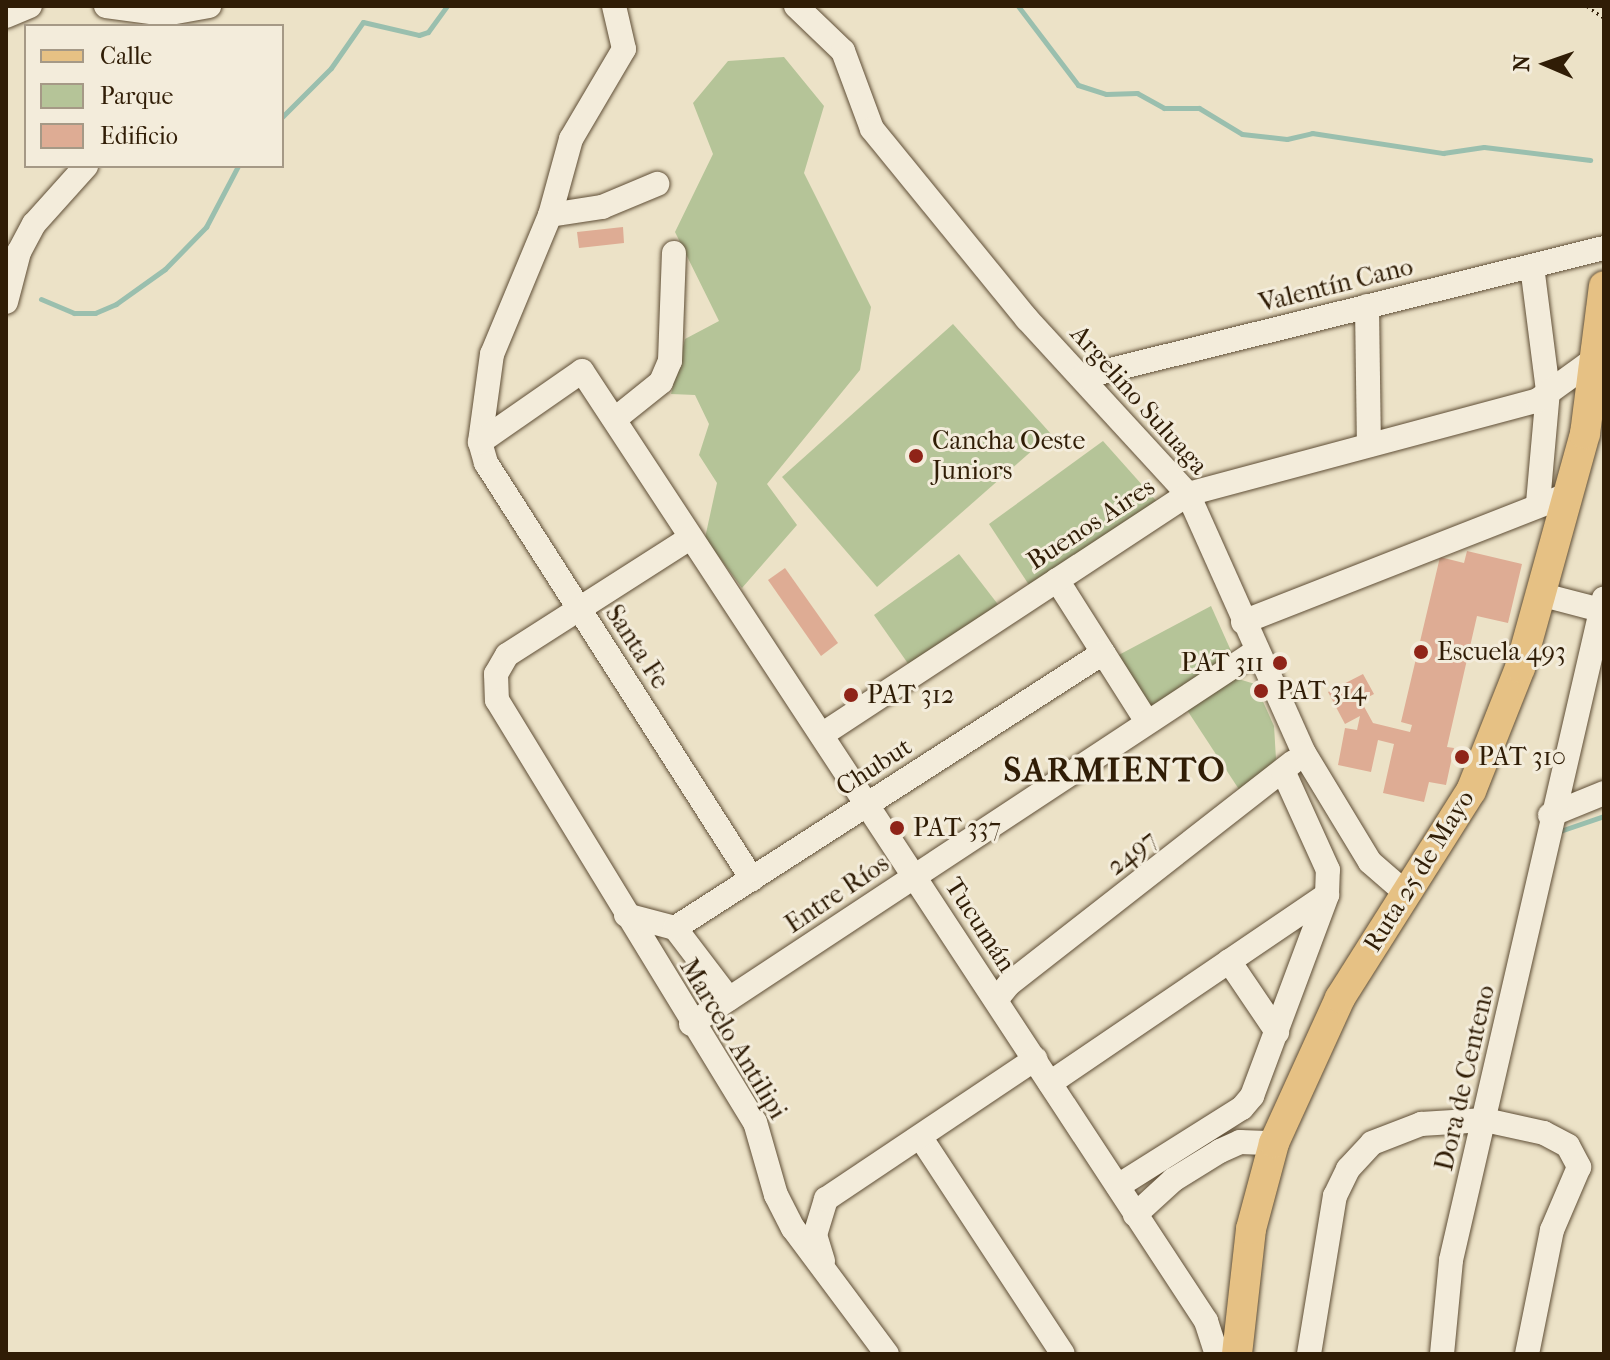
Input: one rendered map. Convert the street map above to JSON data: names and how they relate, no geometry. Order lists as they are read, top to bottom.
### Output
{
  "streets": {
    "main road": ["Ruta 25 de Mayo"],
    "street": [
      "Valentín Cano",
      "Argelino Suluaga",
      "Buenos Aires",
      "Santa Fe",
      "Chubut",
      "2497",
      "Entre Ríos",
      "Tucumán",
      "Marcelo Antilipi",
      "Dora de Centeno"
    ]
  },
  "crossings": [
    ["Valentín Cano", "Argelino Suluaga"],
    ["Argelino Suluaga", "Buenos Aires"],
    ["Argelino Suluaga", "2497"],
    ["Argelino Suluaga", "Ruta 25 de Mayo"],
    ["Argelino Suluaga", "Entre Ríos"],
    ["Buenos Aires", "Ruta 25 de Mayo"],
    ["Buenos Aires", "Tucumán"],
    ["Santa Fe", "Chubut"],
    ["Santa Fe", "Tucumán"],
    ["Santa Fe", "Marcelo Antilipi"],
    ["Chubut", "Tucumán"],
    ["Chubut", "Marcelo Antilipi"],
    ["2497", "Tucumán"],
    ["Entre Ríos", "Tucumán"],
    ["Entre Ríos", "Marcelo Antilipi"]
  ],
  "districts": ["SARMIENTO"],
  "places": [
    "Cancha Oeste Juniors",
    "Escuela 493",
    "PAT 311",
    "PAT 314",
    "PAT 312",
    "PAT 310",
    "PAT 337"
  ],
  "legend": ["Calle", "Parque", "Edificio"],
  "north": "left"
}
